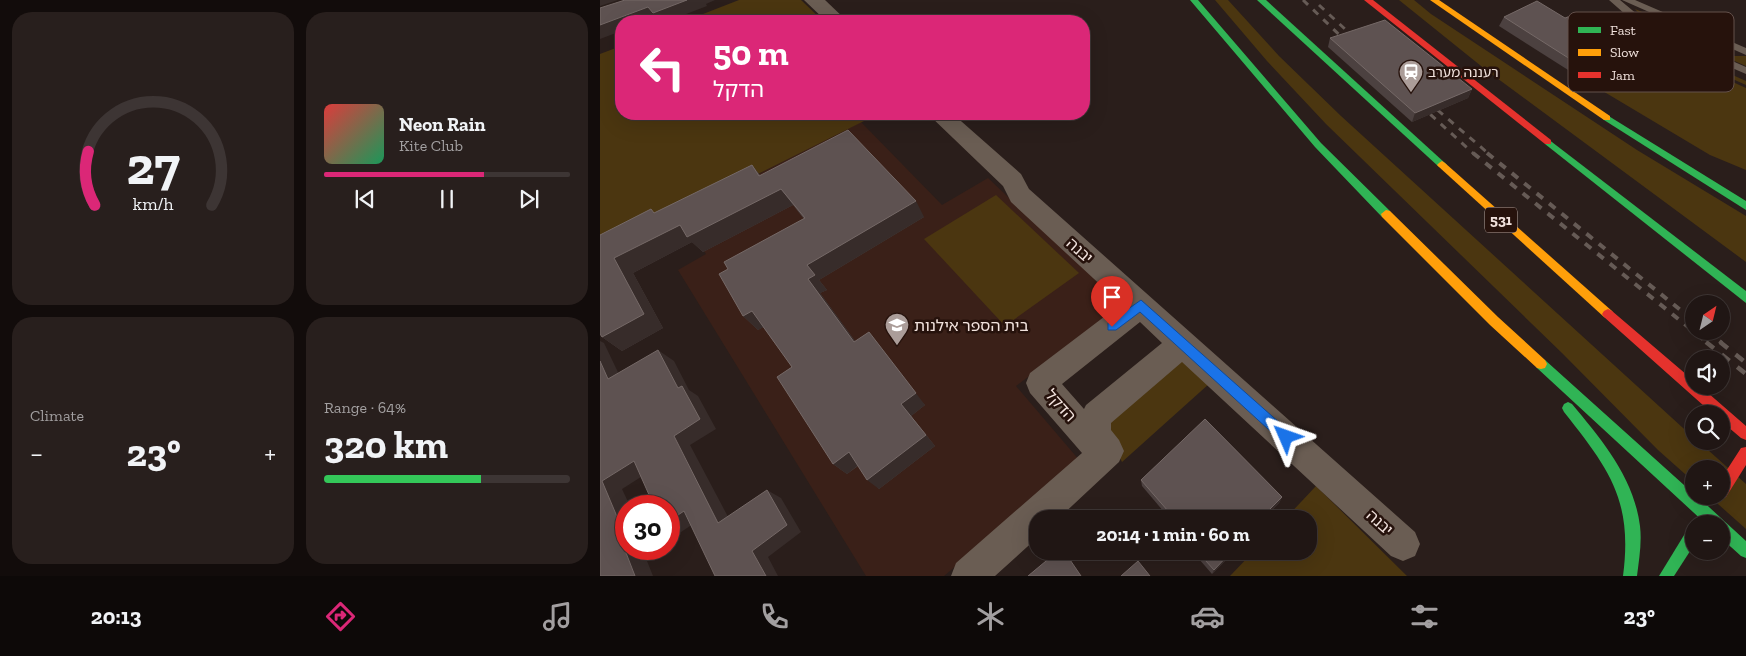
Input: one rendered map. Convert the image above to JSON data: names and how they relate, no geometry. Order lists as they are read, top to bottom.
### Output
{
  "streets": {
    "main road": ["531"],
    "street": ["יבנה", "הדקל"]
  },
  "crossings": [
    ["יבנה", "הדקל"]
  ],
  "places": {
    "station": ["רעננה מערב"],
    "school or university": ["בית הספר אילנות"]
  },
  "legend": ["Fast", "Slow", "Jam"],
  "north": "top right",
  "page": {
    "turn": ["50 m", "הדקל"],
    "song": ["Neon Rain", "Kite Club"],
    "map_buttons": ["+", "−"],
    "tile": [
      "Climate",
      ["Range · 64%", "320 km"]
    ],
    "heat": ["−", "23°", "+"],
    "limit": "30",
    "trip": "20:14 · 1 min · 60 m",
    "tabs": ["20:13", "23°"],
    "gauge": ["27", "km/h"]
  }
}
